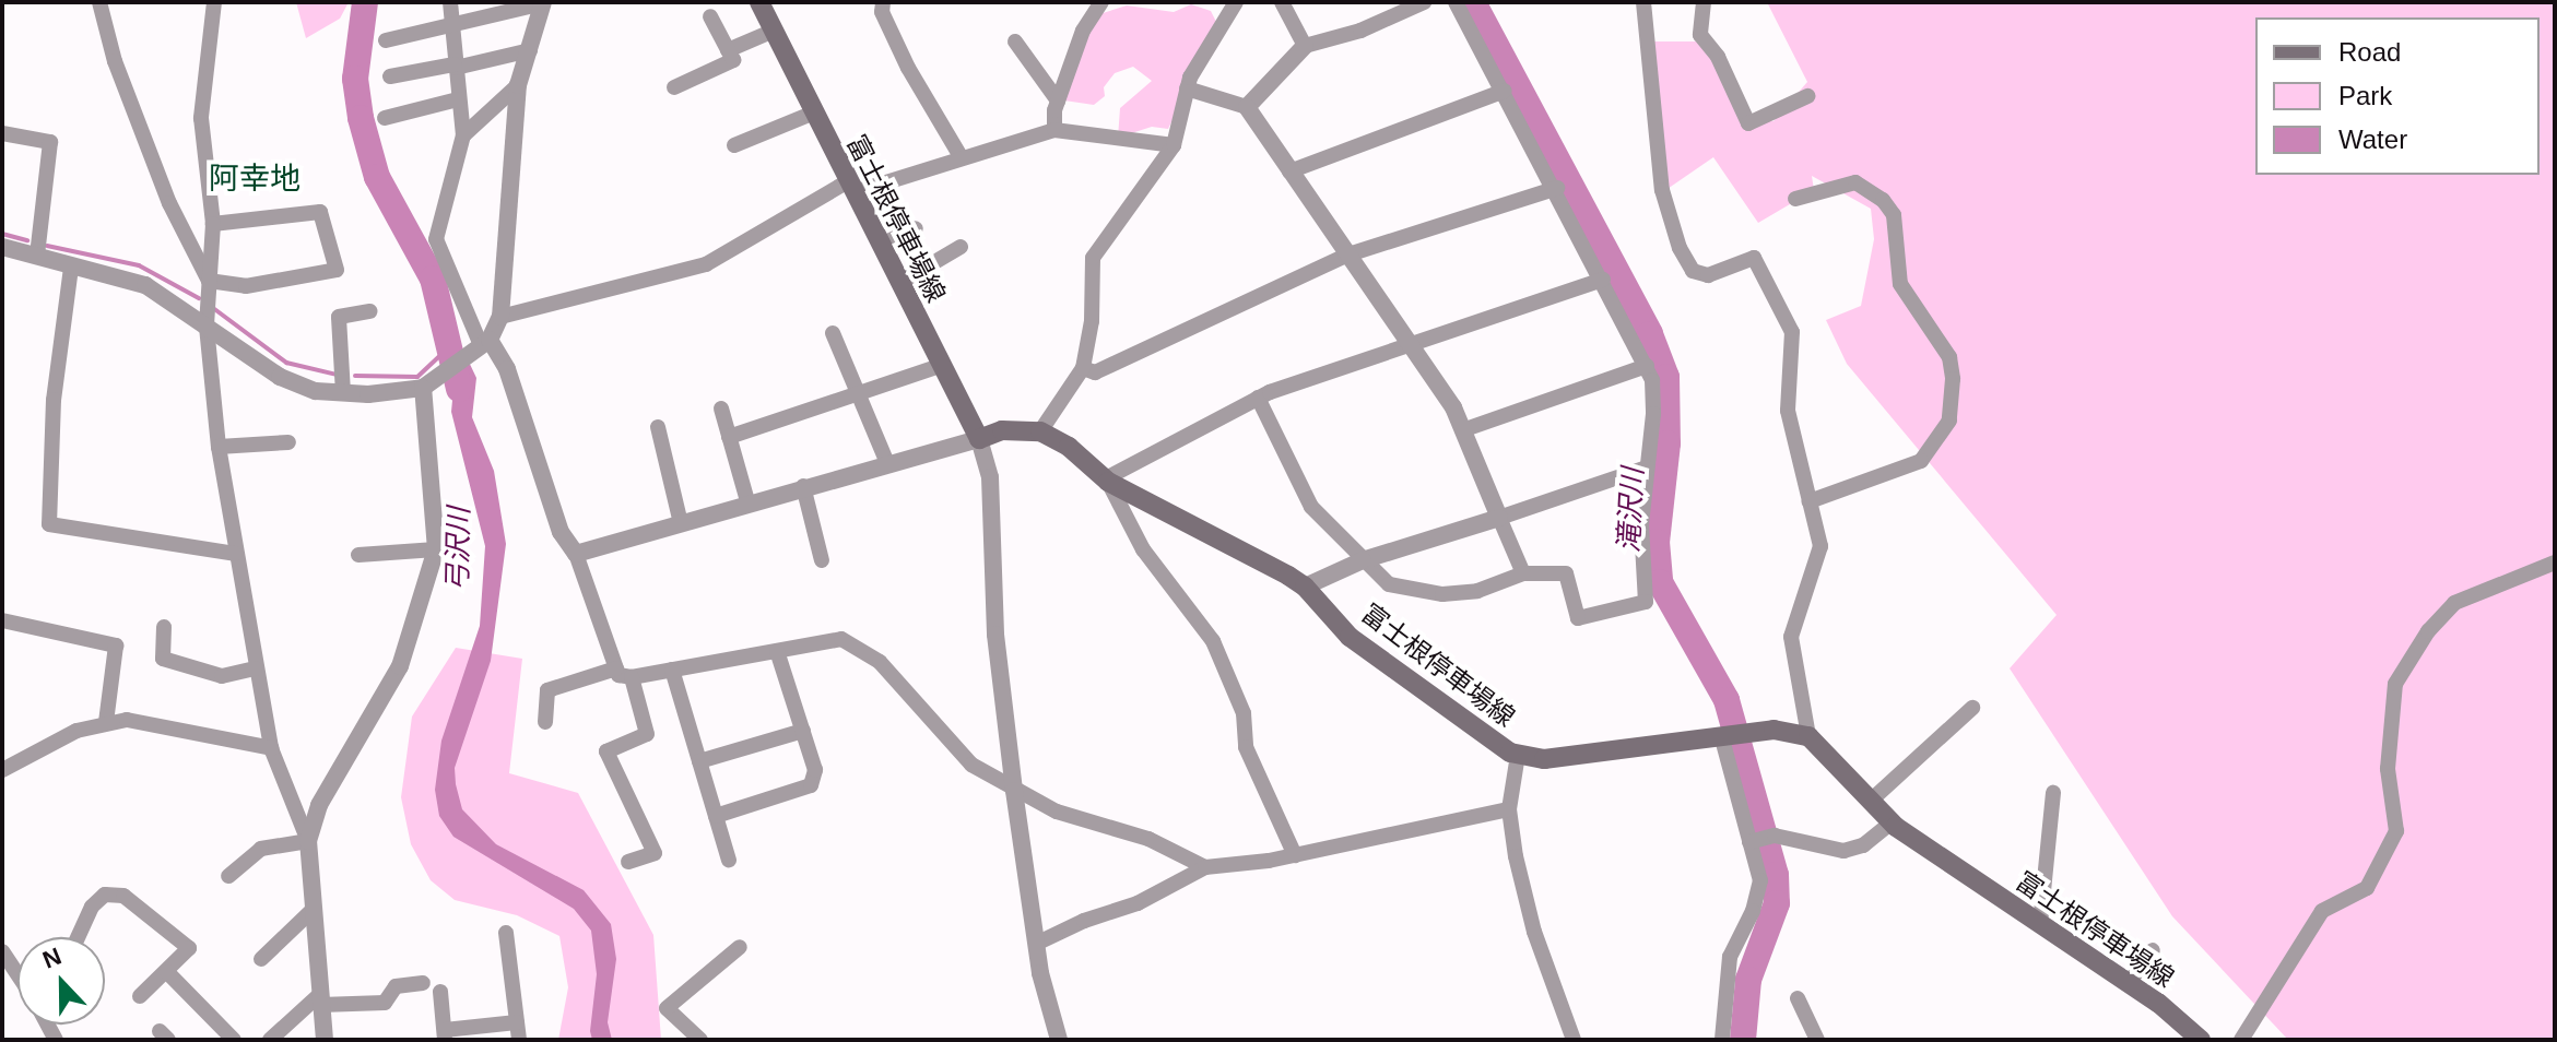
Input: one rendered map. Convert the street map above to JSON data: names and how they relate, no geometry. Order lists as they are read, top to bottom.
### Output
{
  "streets": {
    "main road": ["富士根停車場線"]
  },
  "districts": ["阿幸地"],
  "water": ["滝沢川", "弓沢川"],
  "legend": ["Road", "Park", "Water"],
  "north": "top"
}
